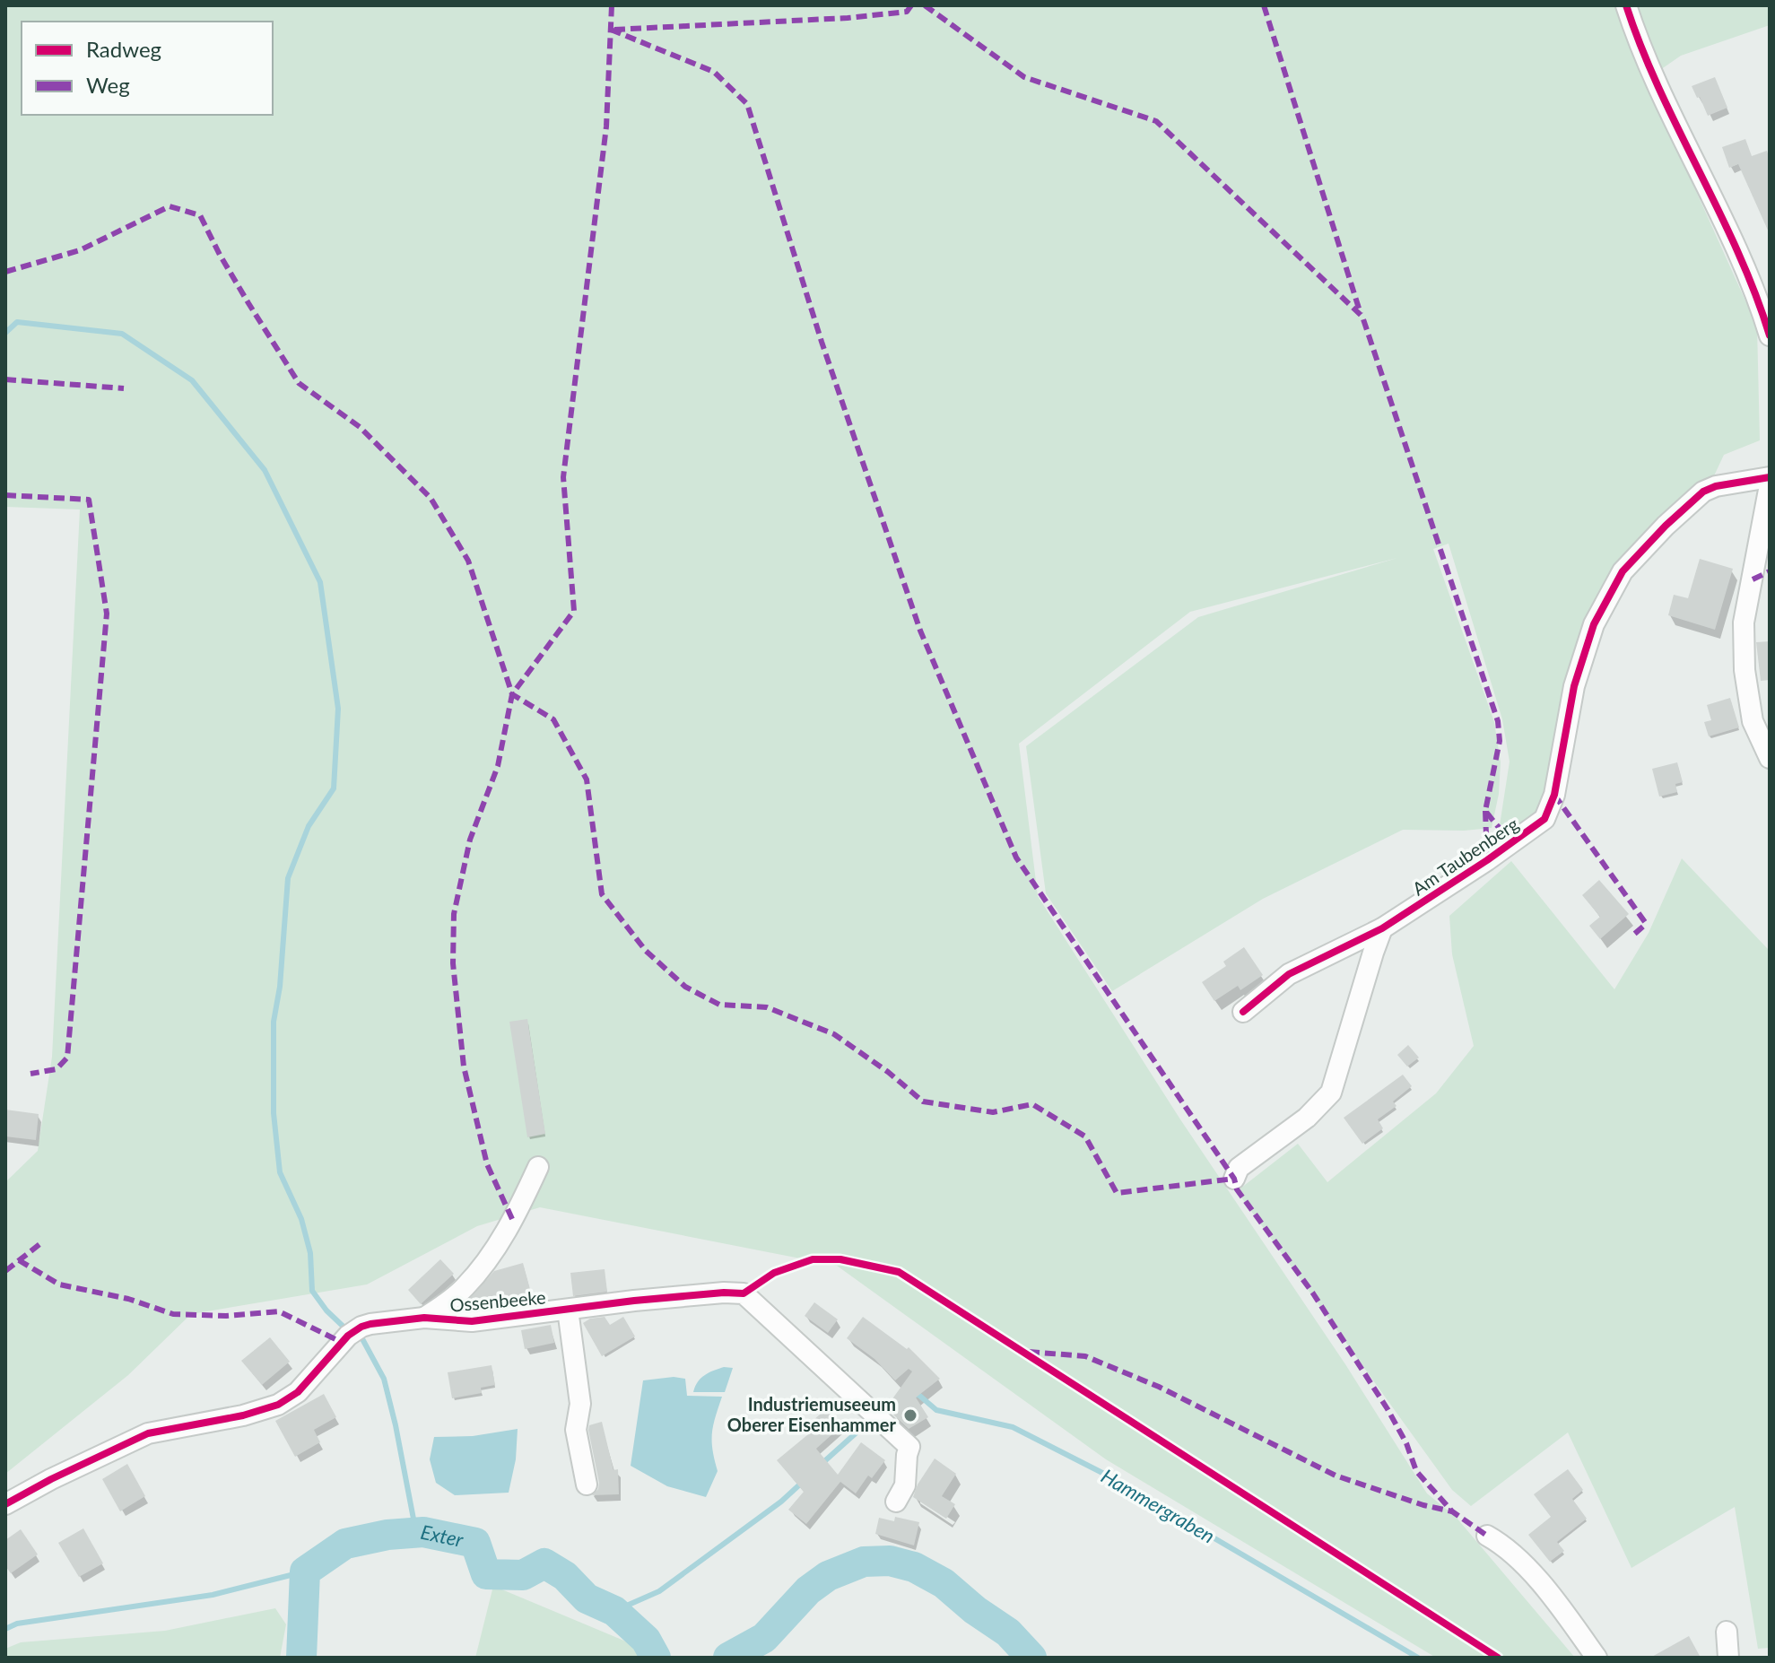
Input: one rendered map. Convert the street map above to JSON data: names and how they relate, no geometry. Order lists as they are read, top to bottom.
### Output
{
  "streets": {
    "street": ["Am Taubenberg", "Ossenbeeke"]
  },
  "water": ["Hammergraben", "Exter"],
  "places": ["Industriemuseeum Oberer Eisenhammer"],
  "legend": ["Radweg", "Weg"]
}
